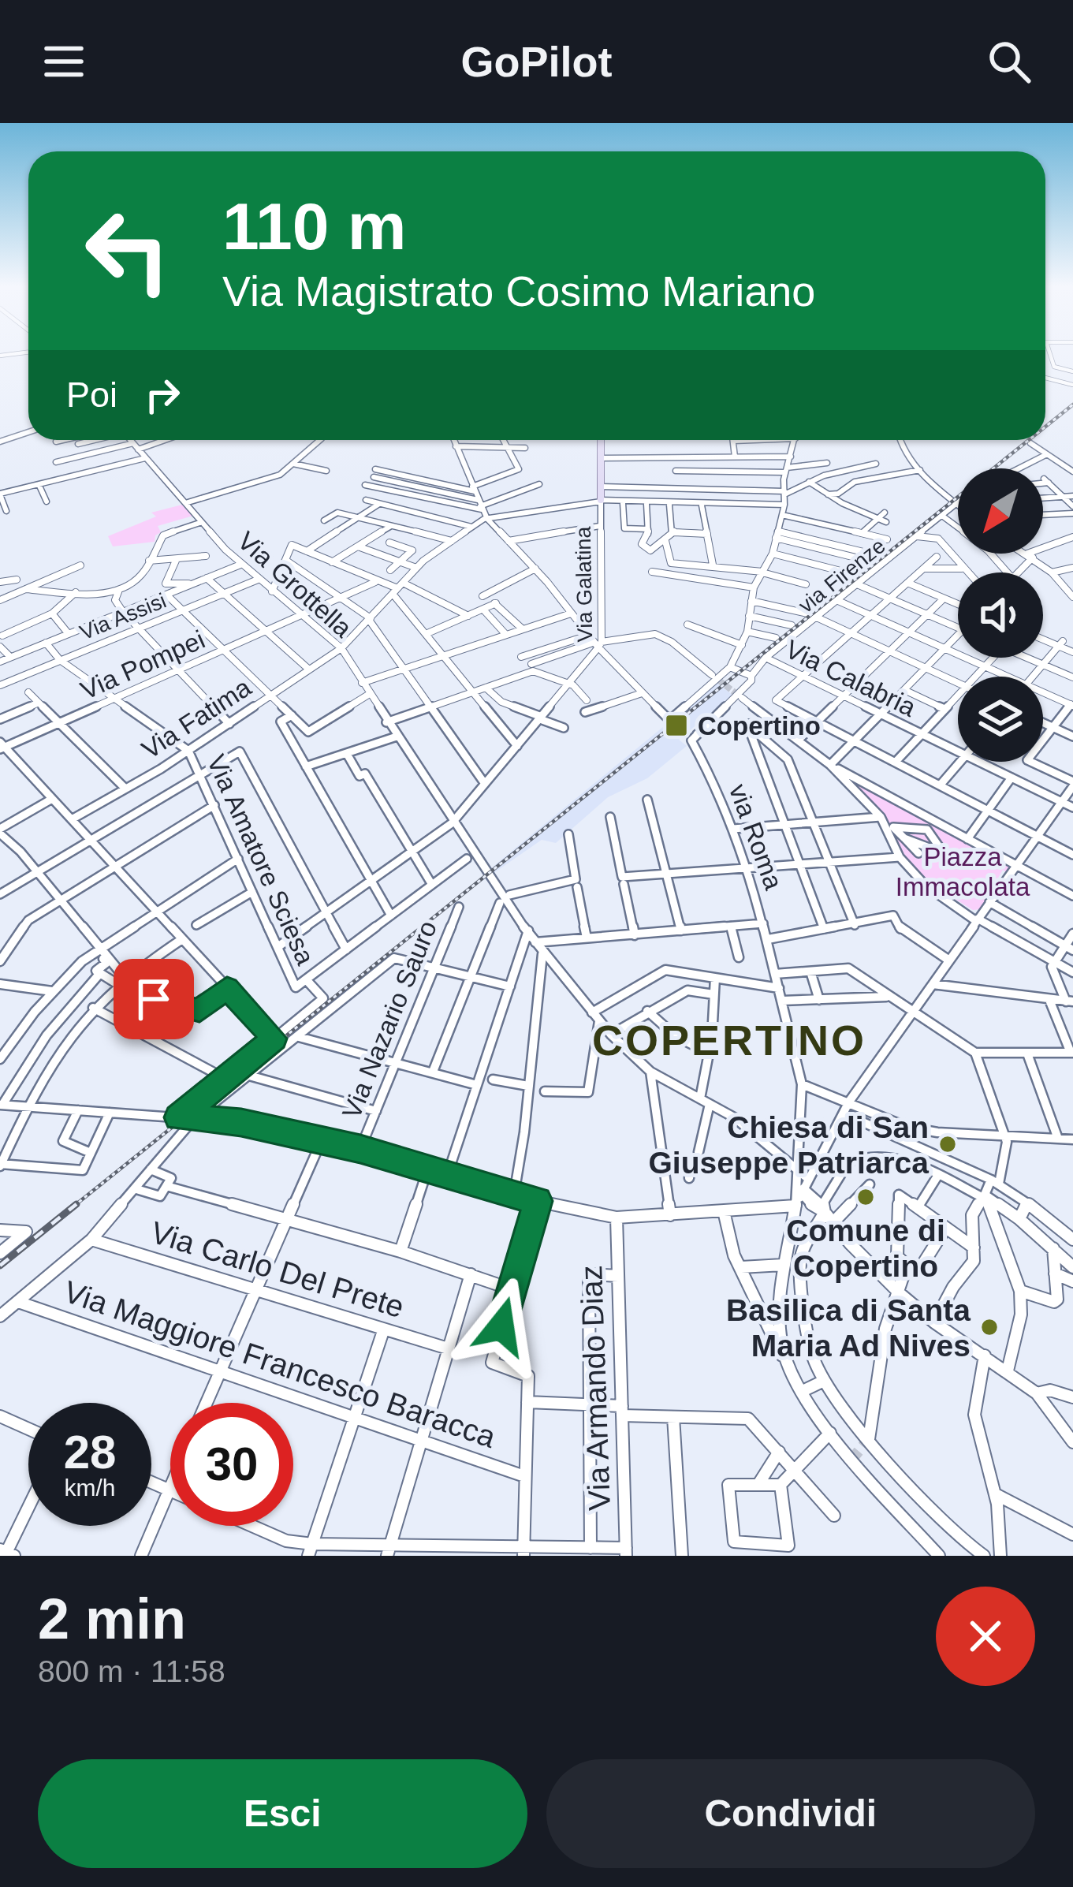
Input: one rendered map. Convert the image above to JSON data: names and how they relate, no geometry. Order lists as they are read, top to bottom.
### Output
{
  "streets": {
    "street": [
      "via Firenze",
      "Via Grottella",
      "Via Galatina",
      "Via Assisi",
      "Via Pompei",
      "Via Calabria",
      "Via Fatima",
      "via Roma",
      "Via Amatore Sciesa",
      "Via Nazario Sauro",
      "Via Carlo Del Prete",
      "Via Maggiore Francesco Baracca",
      "Via Armando Diaz"
    ]
  },
  "crossings": [
    ["via Firenze", "Via Calabria"],
    ["via Firenze", "via Roma"],
    ["Via Grottella", "Via Assisi"],
    ["Via Grottella", "Via Pompei"],
    ["Via Grottella", "Via Fatima"],
    ["Via Grottella", "via Roma"],
    ["Via Galatina", "Via Fatima"],
    ["Via Fatima", "Via Amatore Sciesa"]
  ],
  "districts": ["COPERTINO"],
  "parks": ["Piazza Immacolata"],
  "places": {
    "transit": ["Copertino"],
    "other": ["Chiesa di San Giuseppe Patriarca", "Comune di Copertino", "Basilica di Santa Maria Ad Nives"]
  },
  "north": "bottom left",
  "page": {
    "header": "GoPilot",
    "turn": ["110 m", "Via Magistrato Cosimo Mariano"],
    "then": "Poi",
    "speed": "28 km/h",
    "limit": "30",
    "heading": ["2 min", "800 m · 11:58"],
    "buttons": ["Esci", "Condividi"]
  }
}
